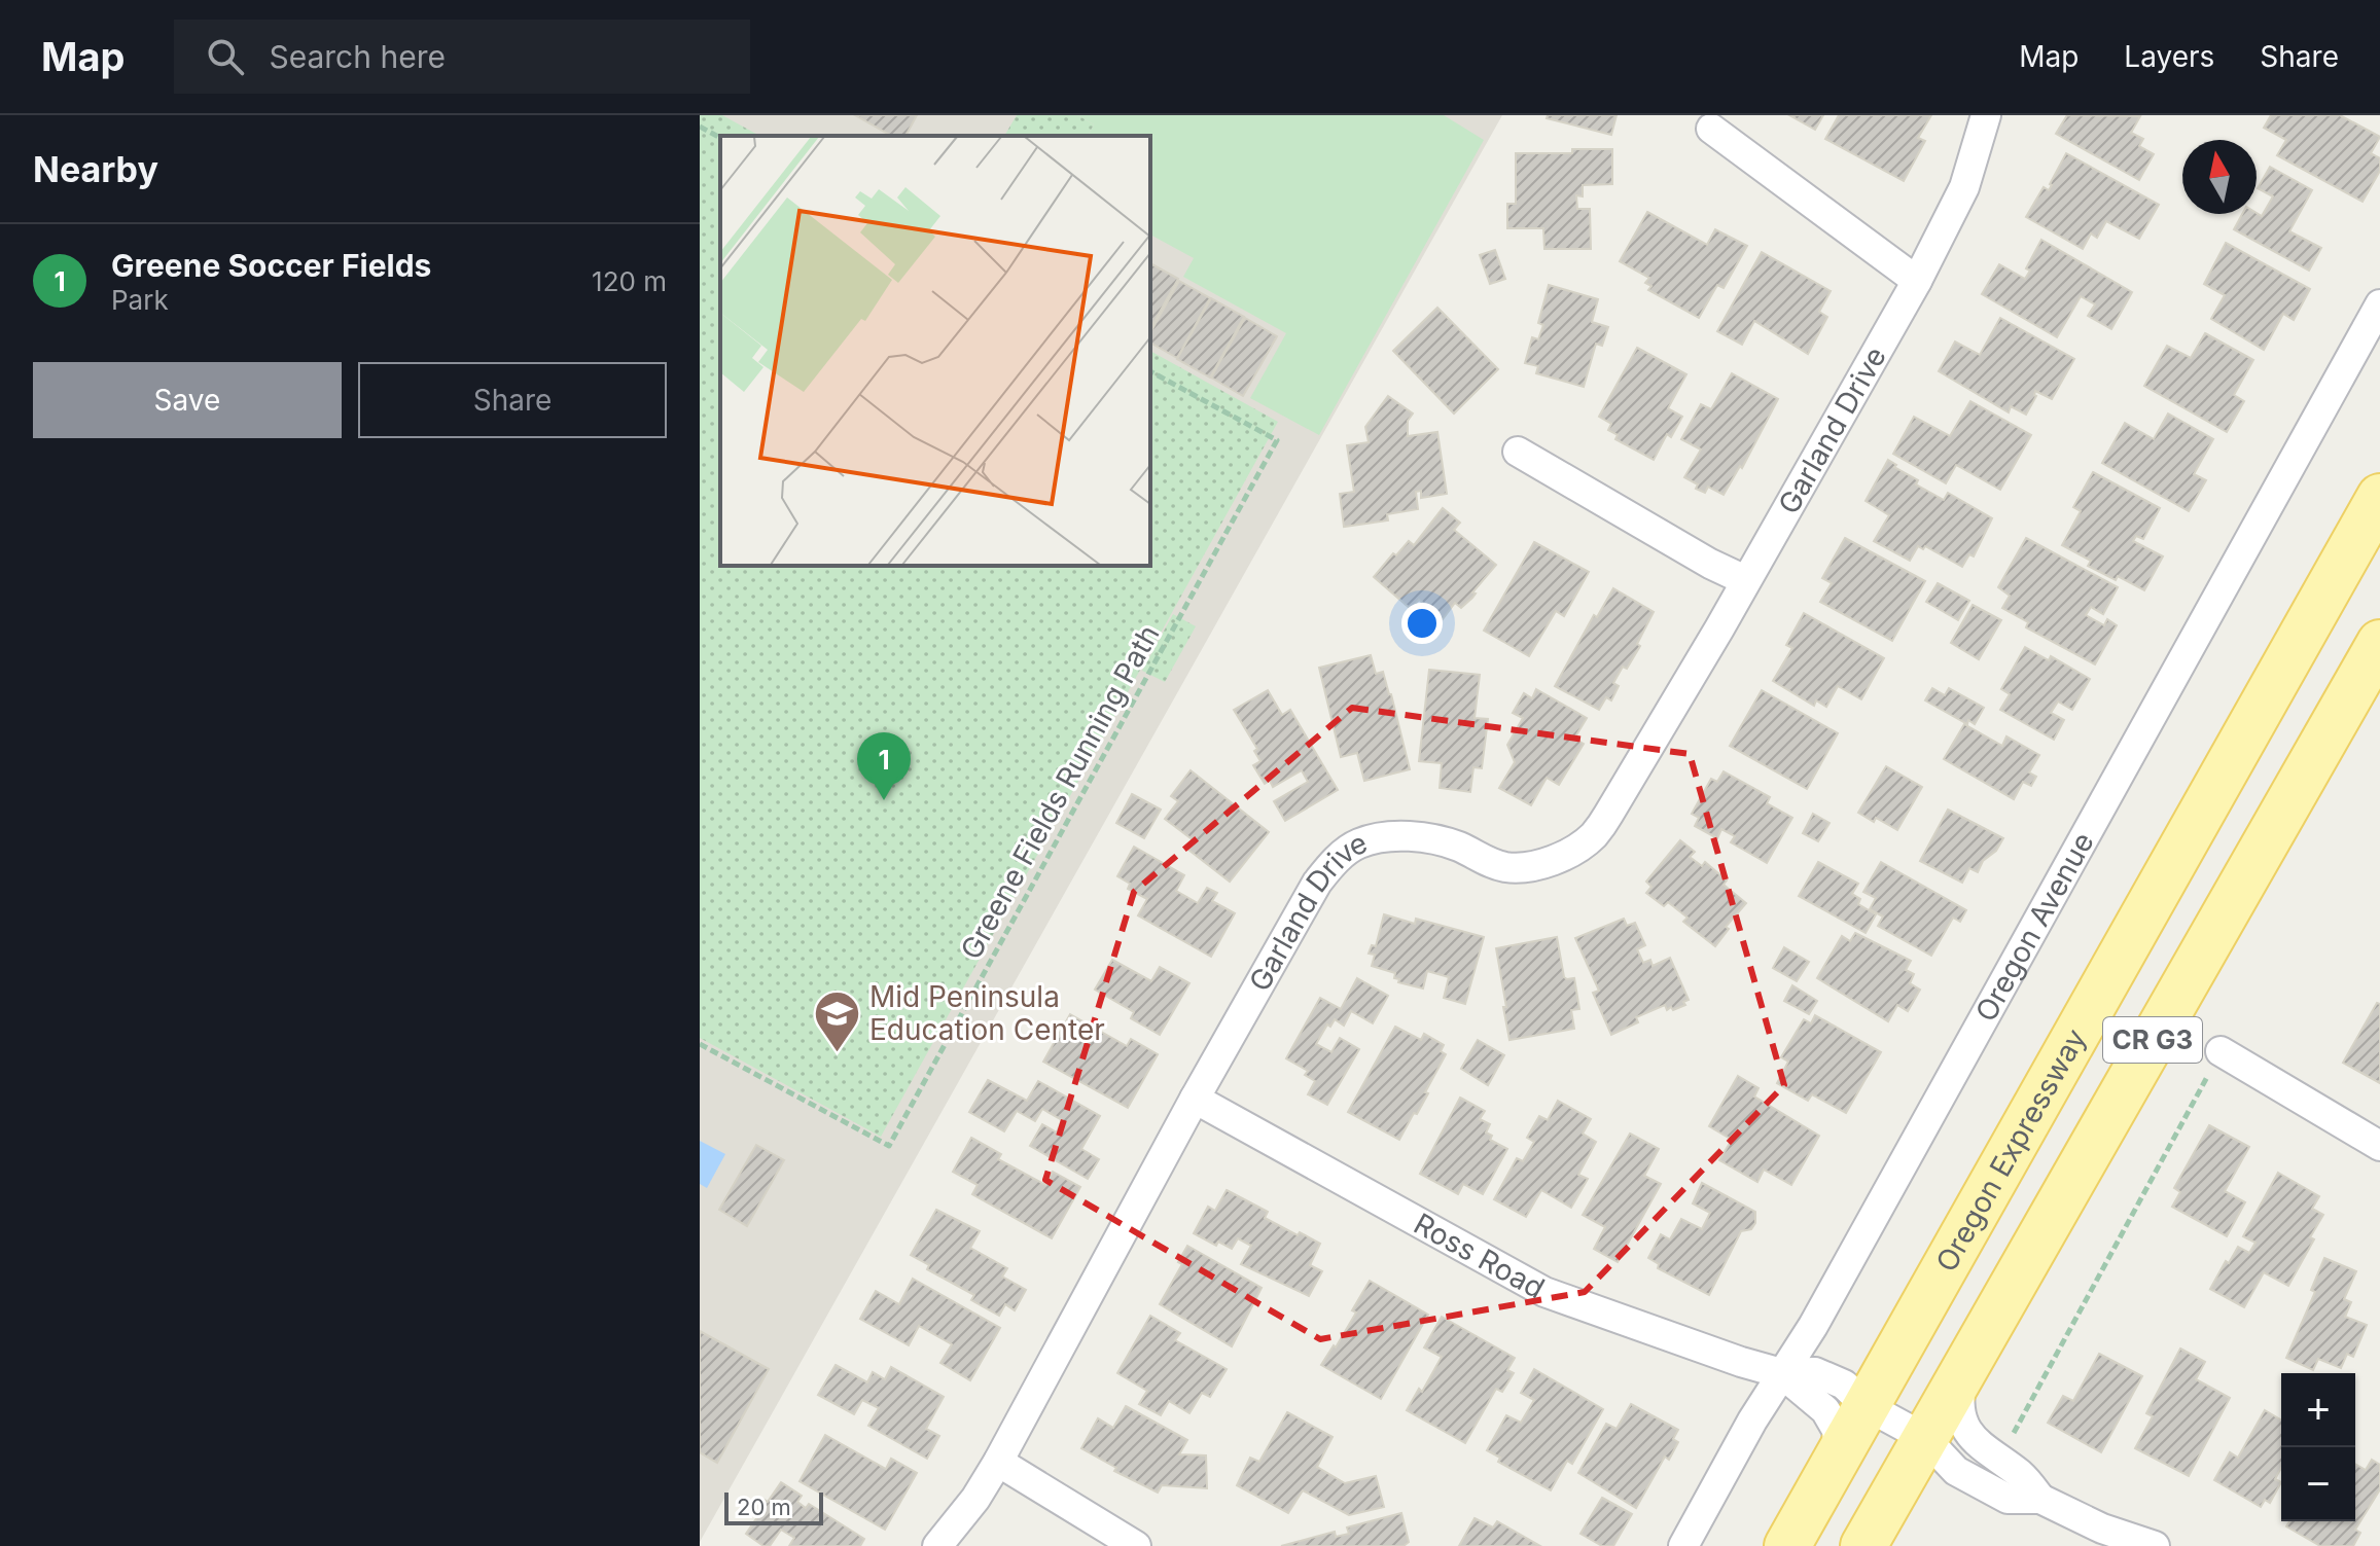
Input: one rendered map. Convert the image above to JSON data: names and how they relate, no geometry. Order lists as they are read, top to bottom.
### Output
{
  "streets": {
    "main road": ["CR G3", "Oregon Expressway"],
    "street": ["Garland Drive", "Oregon Avenue", "Ross Road"],
    "path": ["Greene Fields Running Path"]
  },
  "crossings": [
    ["Garland Drive", "Ross Road"],
    ["Oregon Avenue", "Ross Road"],
    ["CR G3", "Ross Road"],
    ["Oregon Expressway", "Ross Road"]
  ],
  "places": {
    "school or university": ["Mid Peninsula Education Center"]
  },
  "scale_bar": "20 m",
  "north": "top",
  "page": {
    "header": "Map",
    "search": "Search here",
    "nav": ["Map", "Layers", "Share"],
    "heading": "Nearby",
    "list": [
      {
        "mark": "1",
        "name": "Greene Soccer Fields",
        "note": "Park",
        "value": "120 m"
      }
    ],
    "buttons": ["Save", "Share"],
    "pins": "1",
    "map_buttons": ["+", "−"],
    "scale": "20 m"
  }
}
